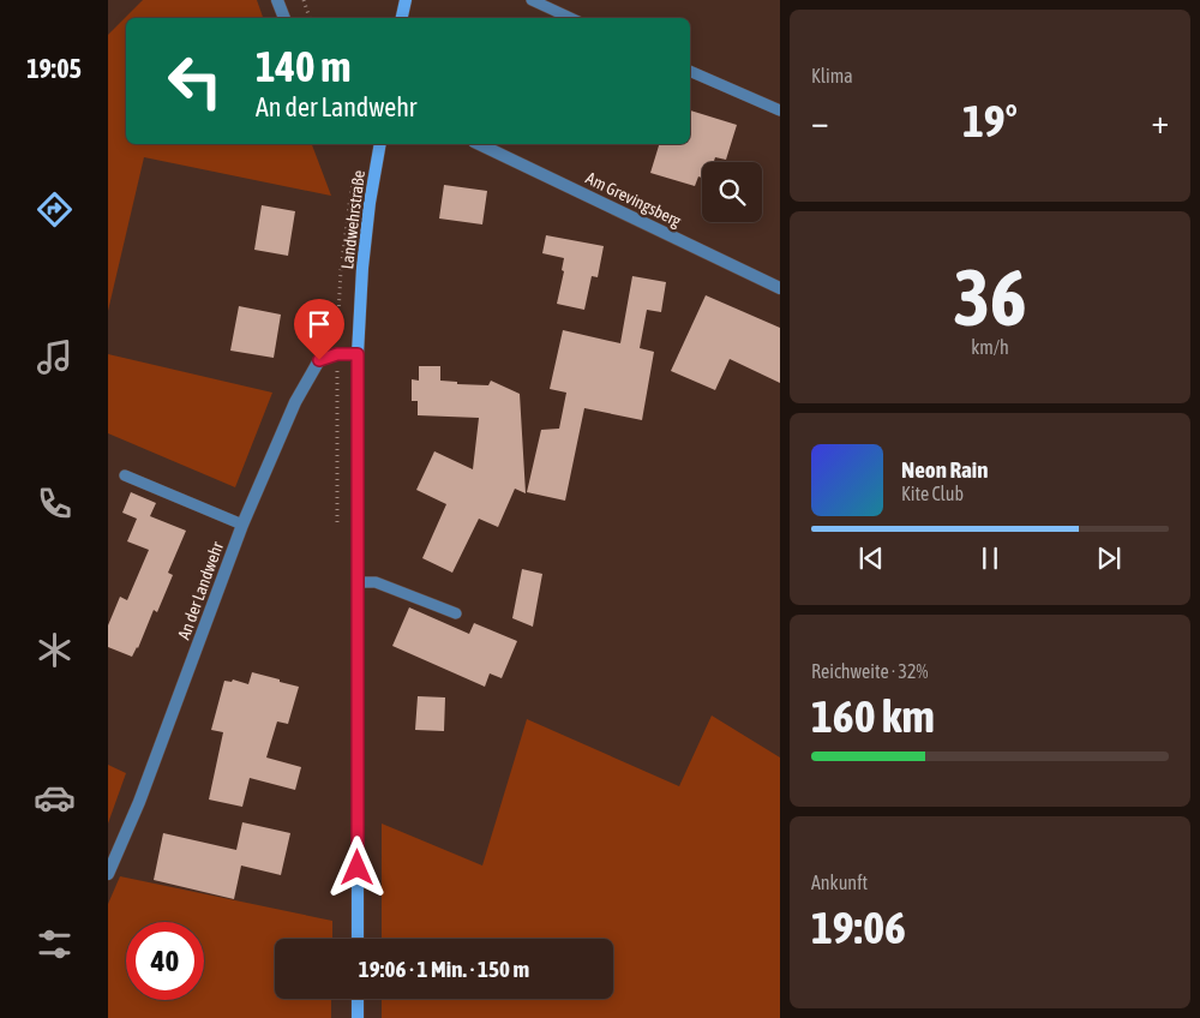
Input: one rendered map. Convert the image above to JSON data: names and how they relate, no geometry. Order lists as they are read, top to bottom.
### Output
{
  "streets": {
    "street": ["Am Grevingsberg", "Landwehrstraße", "An der Landwehr"]
  },
  "crossings": [
    ["Landwehrstraße", "An der Landwehr"]
  ],
  "page": {
    "tabs": "19:05",
    "tile": [
      "Klima",
      ["36", "km/h"],
      ["Reichweite · 32%", "160 km"],
      ["Ankunft", "19:06"]
    ],
    "turn": ["140 m", "An der Landwehr"],
    "heat": ["−", "19°", "+"],
    "song": ["Neon Rain", "Kite Club"],
    "limit": "40",
    "trip": "19:06 · 1 Min. · 150 m"
  }
}
